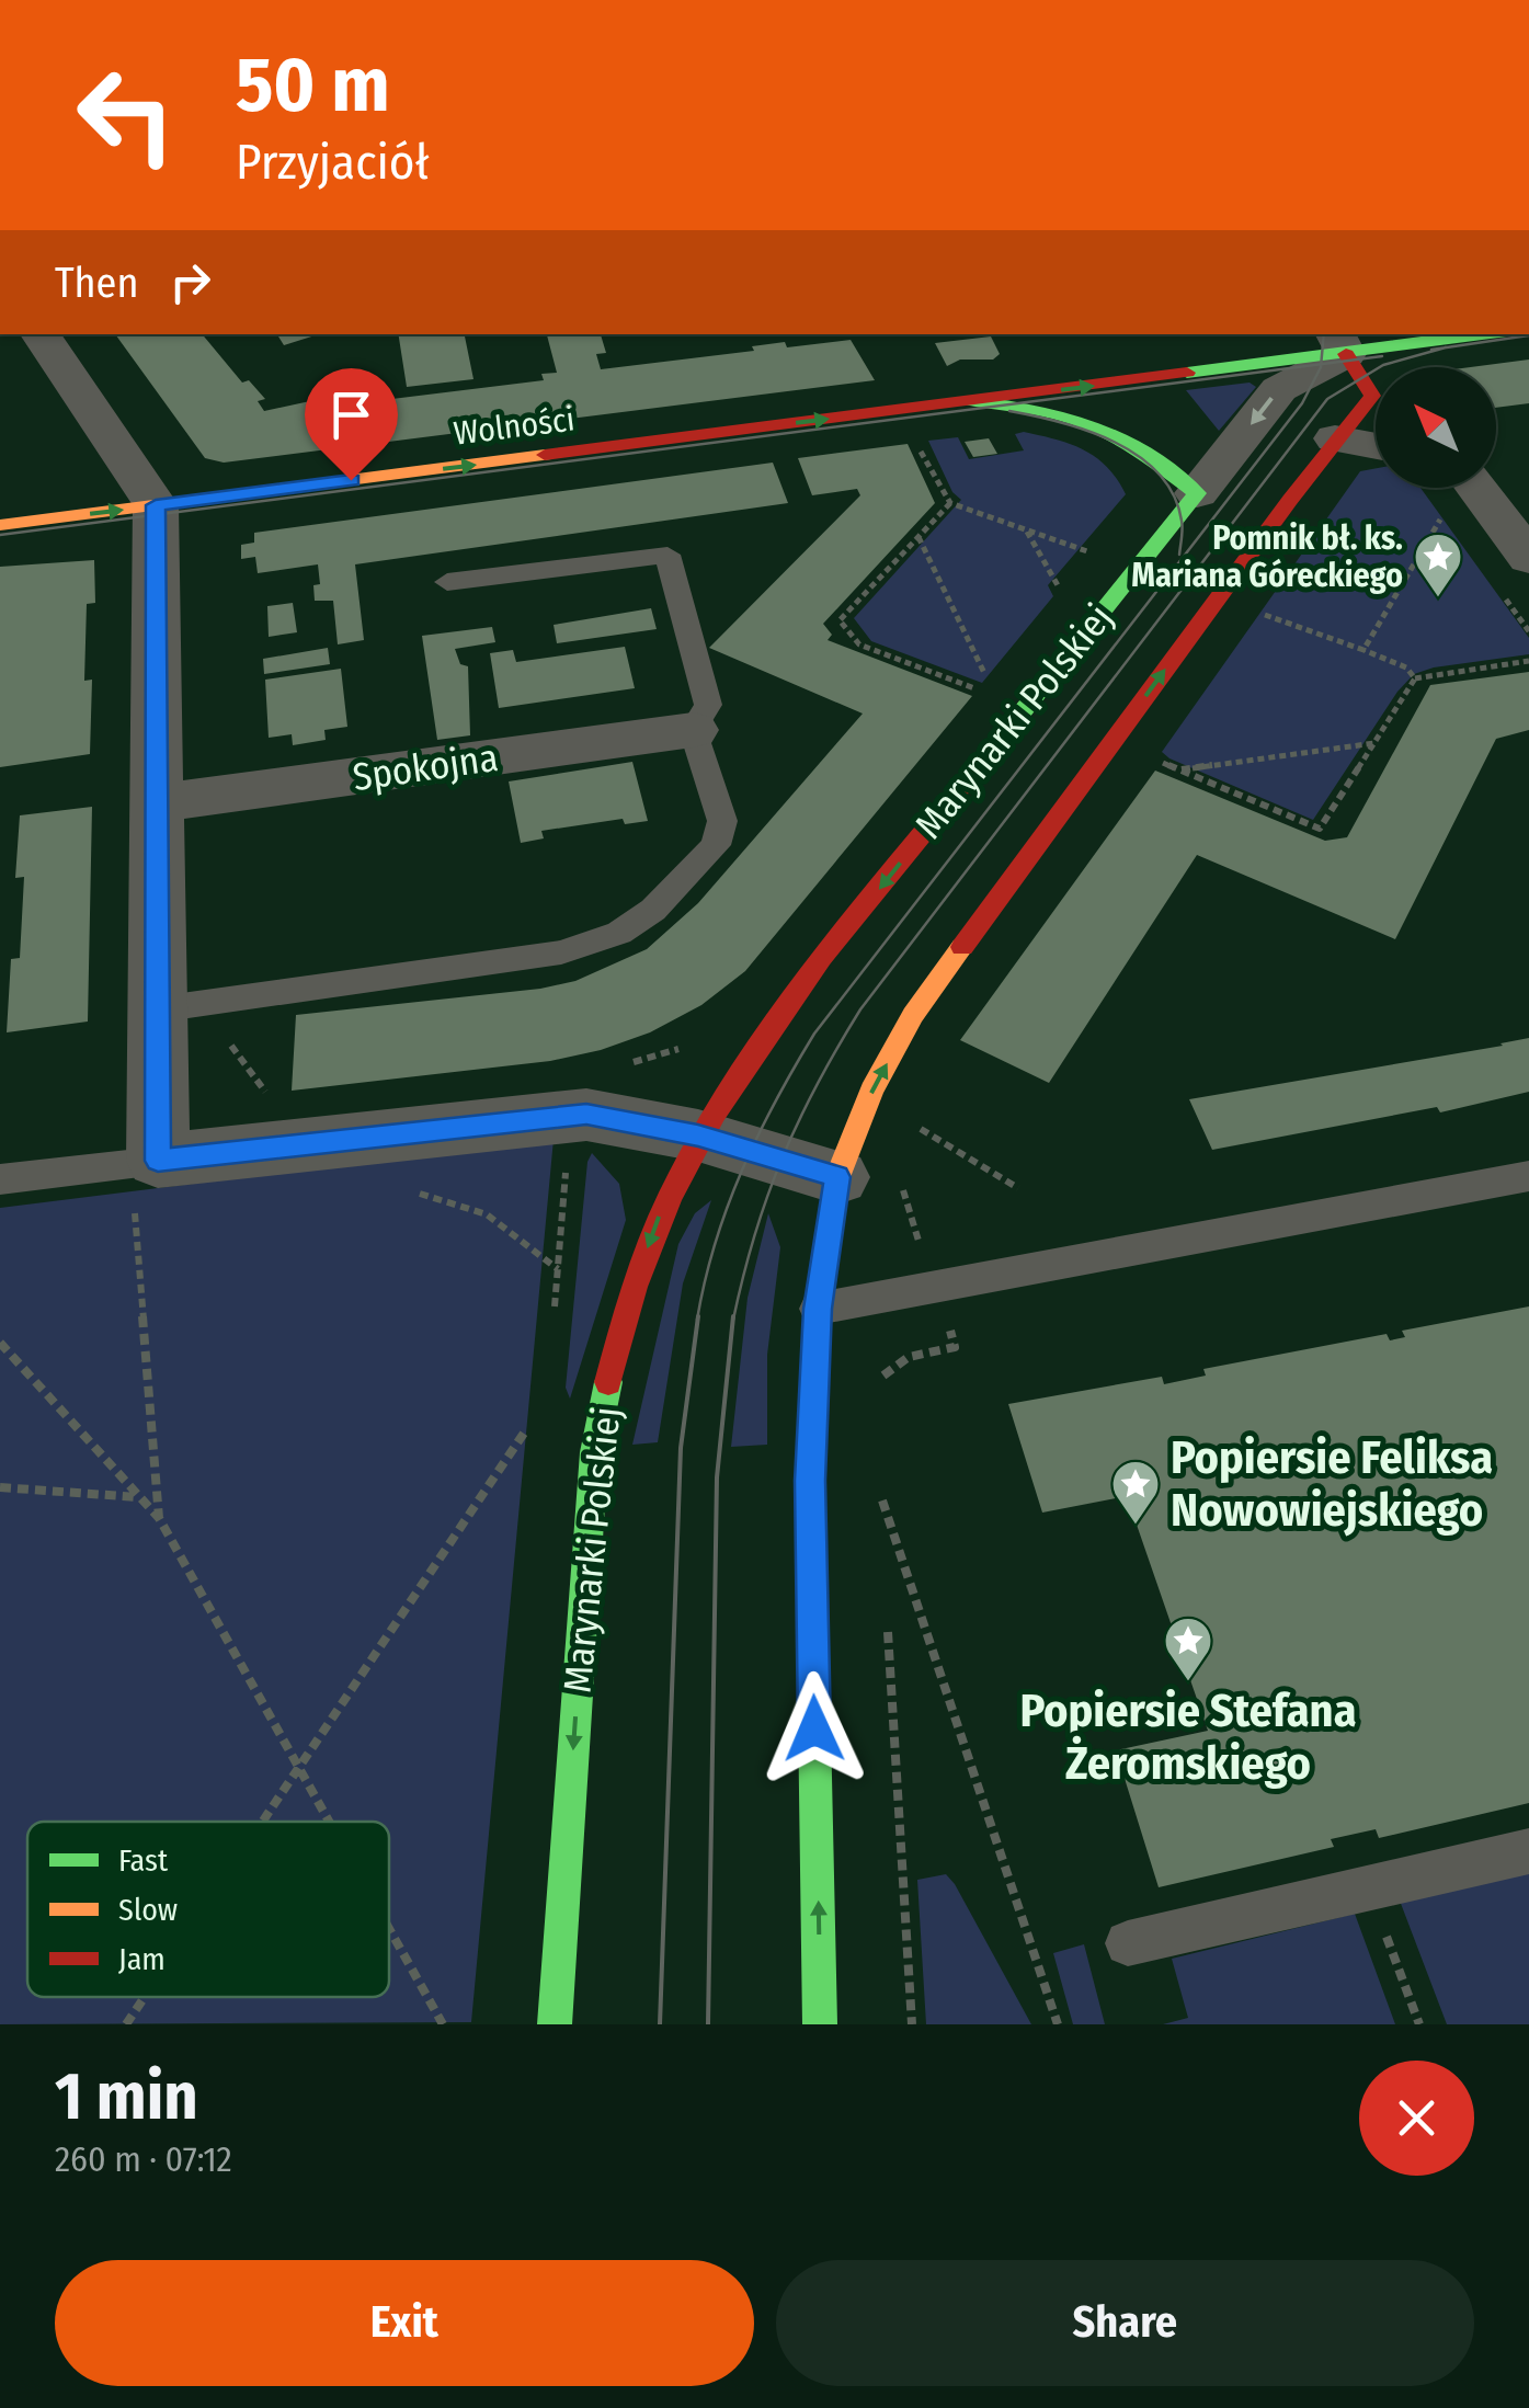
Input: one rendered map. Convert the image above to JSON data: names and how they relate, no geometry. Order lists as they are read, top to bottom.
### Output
{
  "streets": {
    "street": ["Wolności", "Marynarki Polskiej", "Spokojna"]
  },
  "crossings": [
    ["Wolności", "Marynarki Polskiej"]
  ],
  "one_way": ["Wolności"],
  "places": {
    "place": ["Pomnik bł. ks. Mariana Góreckiego", "Popiersie Feliksa Nowowiejskiego", "Popiersie Stefana Żeromskiego"]
  },
  "legend": ["Fast", "Slow", "Jam"],
  "north": "top left",
  "page": {
    "turn": ["50 m", "Przyjaciół"],
    "then": "Then",
    "heading": ["1 min", "260 m · 07:12"],
    "buttons": ["Exit", "Share"]
  }
}
